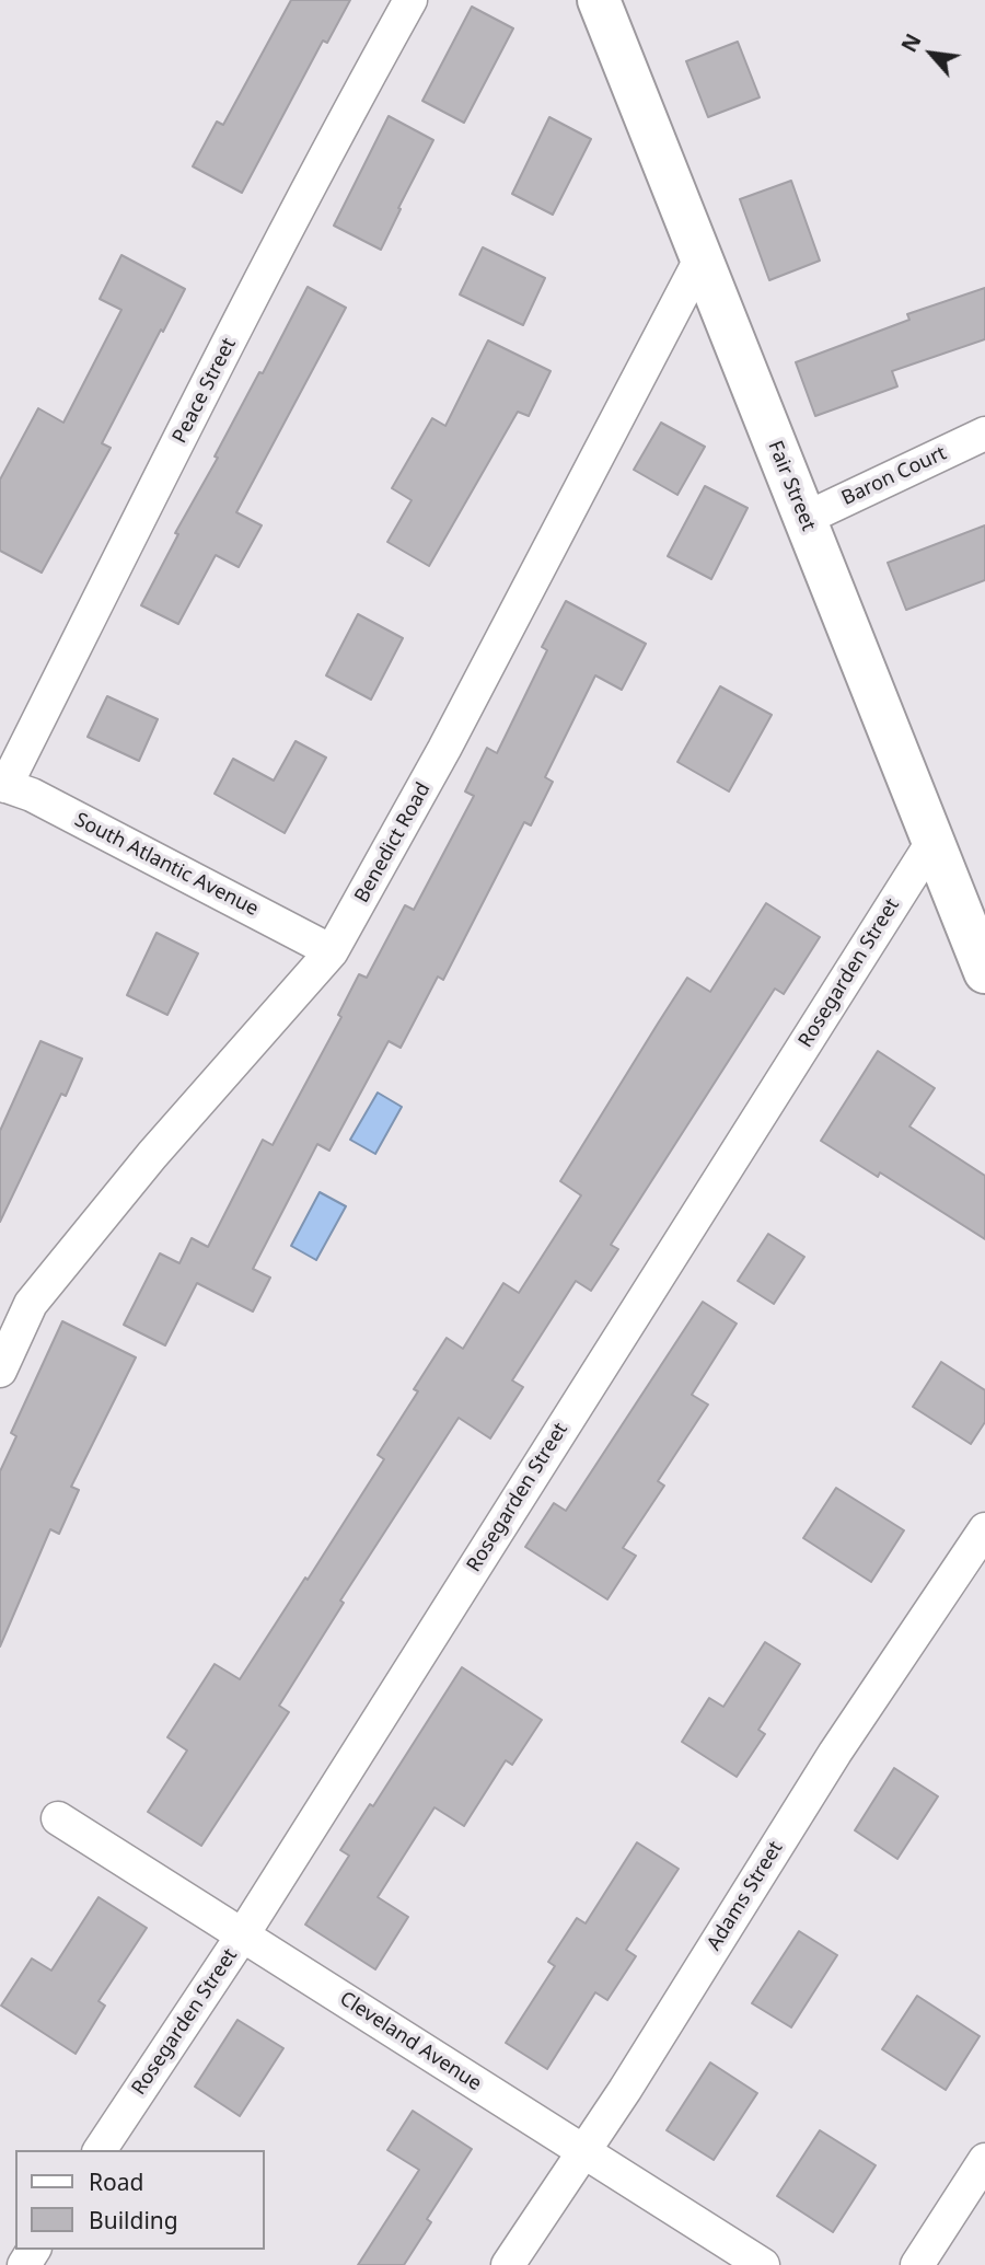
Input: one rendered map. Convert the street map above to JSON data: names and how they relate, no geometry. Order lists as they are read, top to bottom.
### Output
{
  "streets": {
    "street": [
      "Peace Street",
      "Baron Court",
      "Fair Street",
      "Benedict Road",
      "South Atlantic Avenue",
      "Rosegarden Street",
      "Adams Street",
      "Cleveland Avenue"
    ]
  },
  "crossings": [
    ["Peace Street", "South Atlantic Avenue"],
    ["Baron Court", "Fair Street"],
    ["Fair Street", "Benedict Road"],
    ["Fair Street", "Rosegarden Street"],
    ["Benedict Road", "South Atlantic Avenue"],
    ["Rosegarden Street", "Cleveland Avenue"],
    ["Adams Street", "Cleveland Avenue"]
  ],
  "legend": ["Road", "Building"],
  "north": "top left"
}
